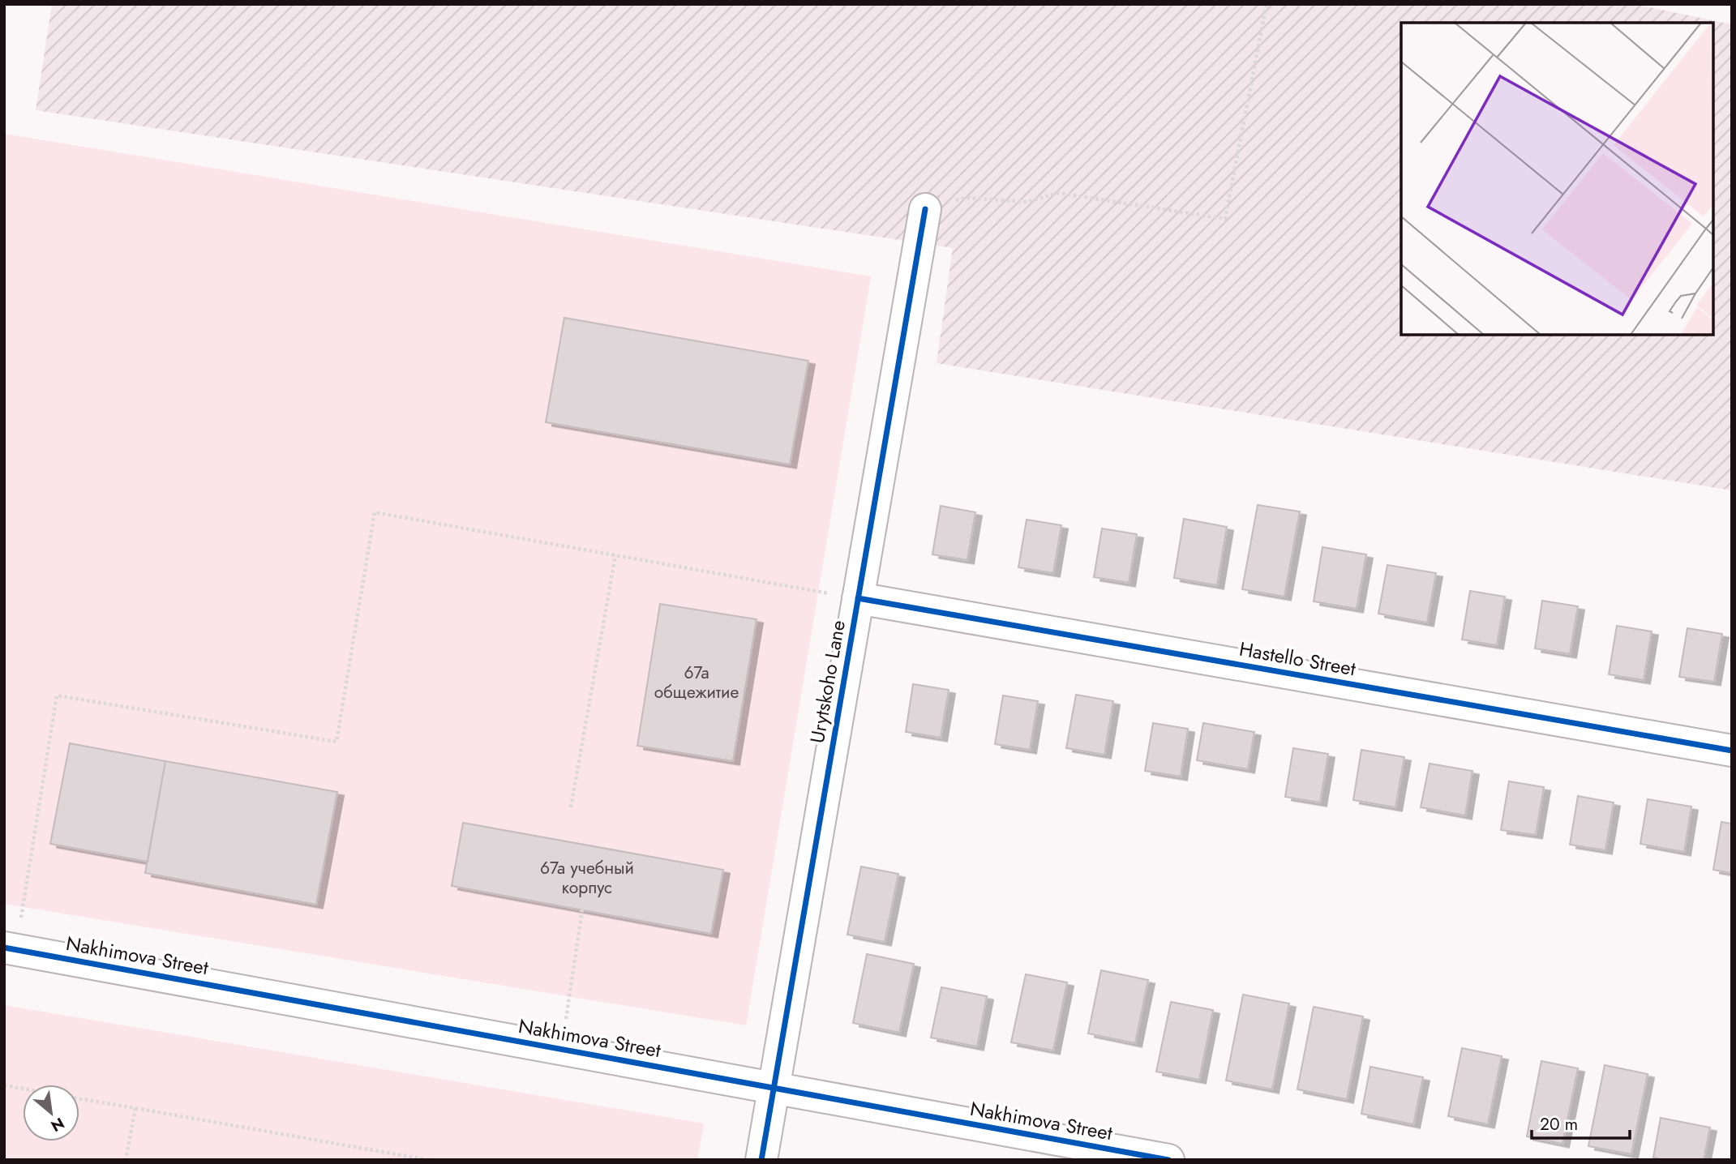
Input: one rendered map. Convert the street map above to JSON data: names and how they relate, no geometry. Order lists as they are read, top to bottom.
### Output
{
  "streets": {
    "street": ["Hastello Street", "Urytskoho Lane", "Nakhimova Street"]
  },
  "crossings": [
    ["Hastello Street", "Urytskoho Lane"],
    ["Urytskoho Lane", "Nakhimova Street"]
  ],
  "house_numbers": ["67а общежитие", "67а учебный корпус"],
  "scale_bar": "20 m",
  "north": "bottom right"
}
